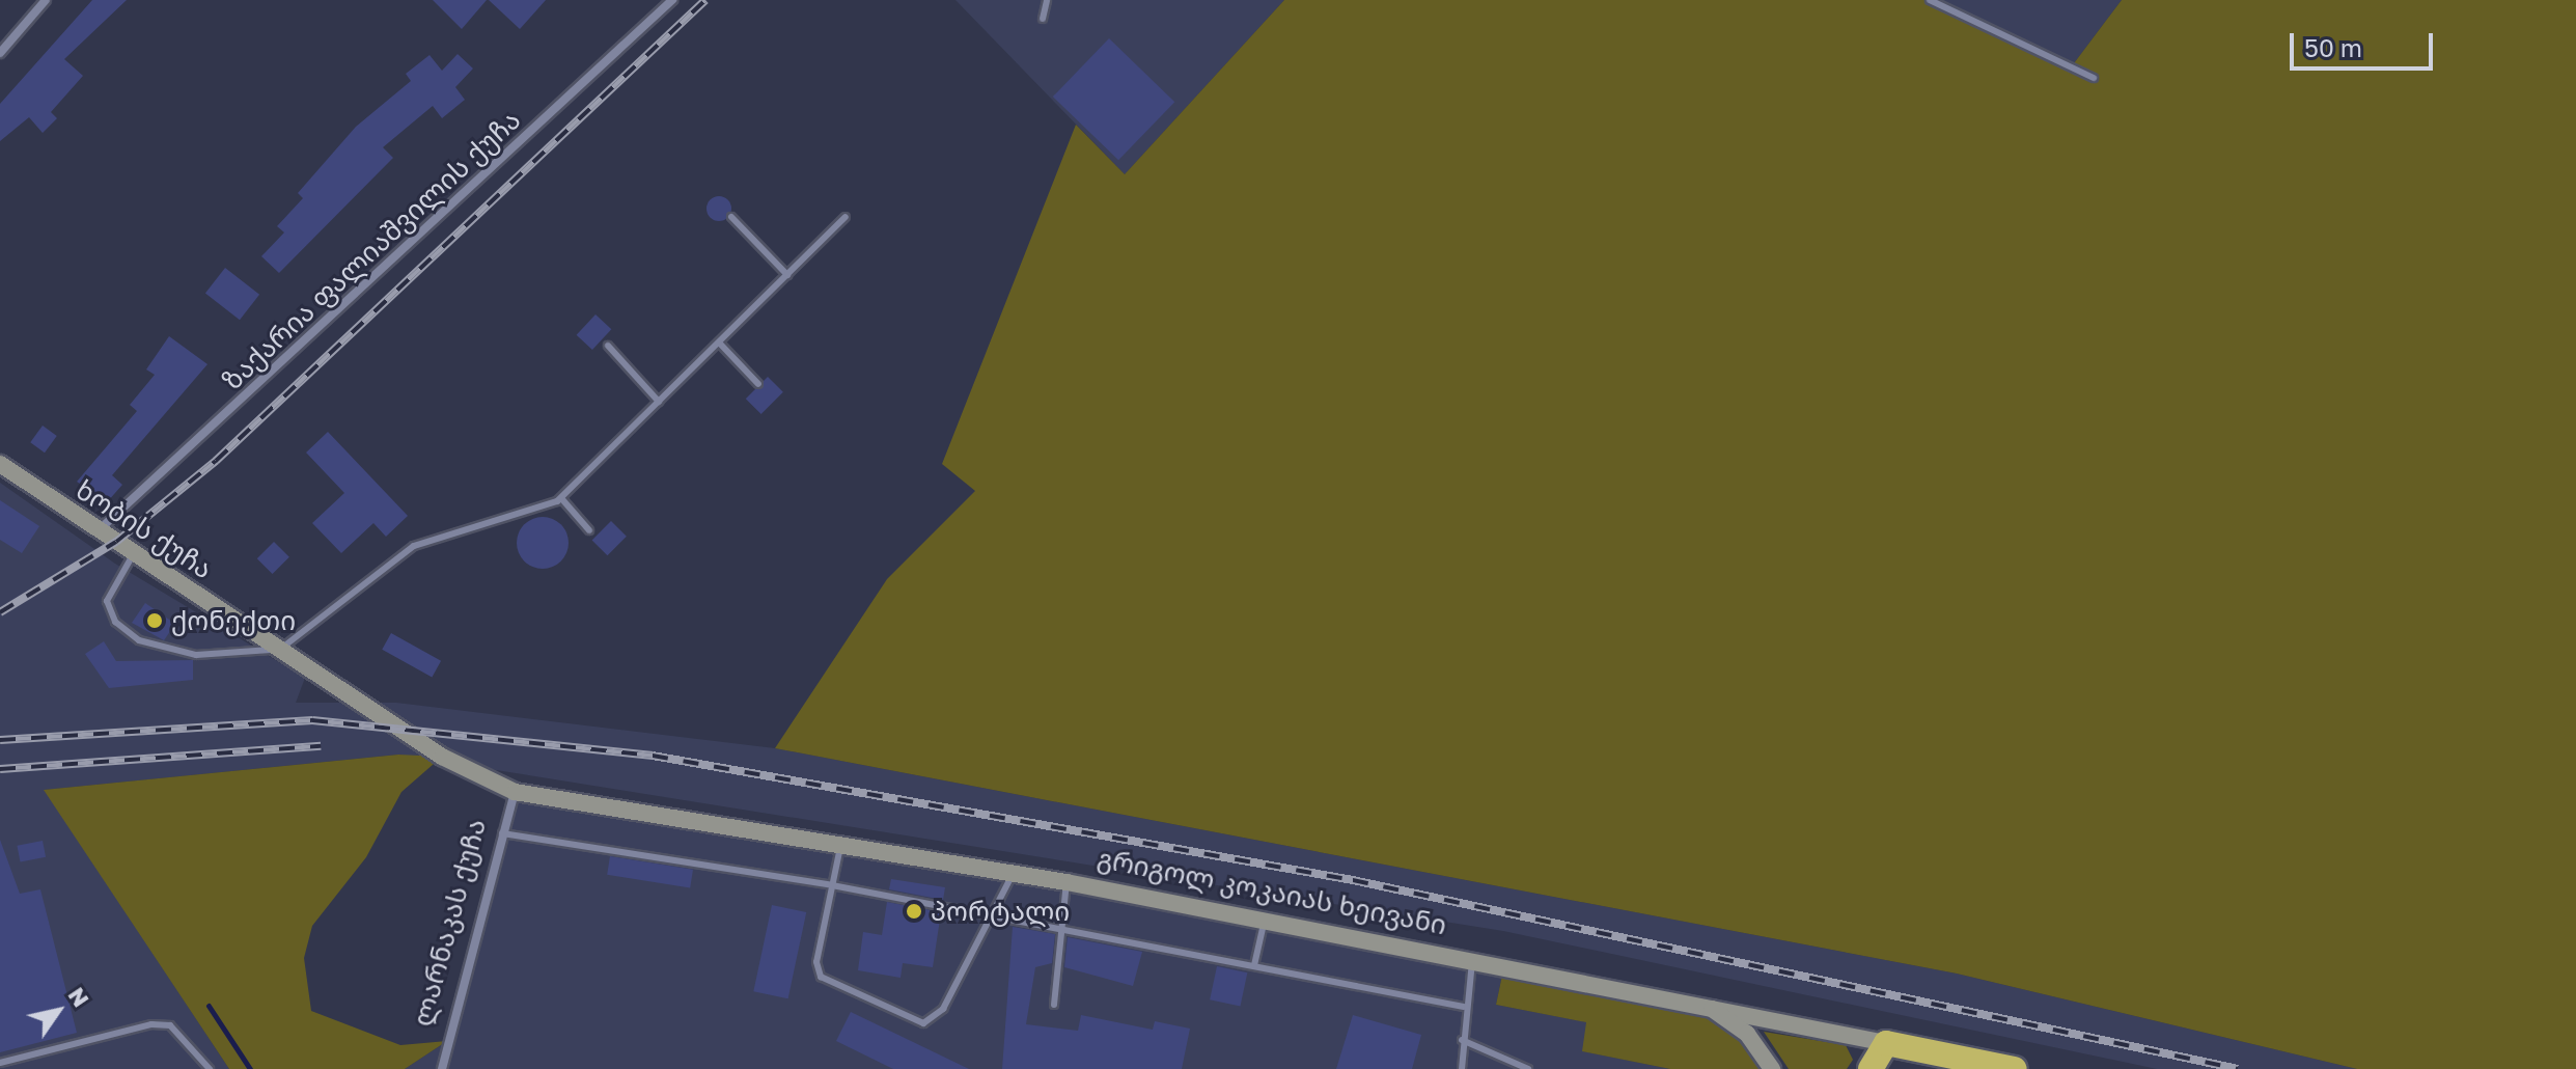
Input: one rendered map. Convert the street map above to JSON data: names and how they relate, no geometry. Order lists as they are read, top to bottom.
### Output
{
  "streets": {
    "highway": ["გრიგოლ კოკაიას ხეივანი"],
    "main road": ["ხობის ქუჩა"],
    "street": ["ზაქარია ფალიაშვილის ქუჩა", "ლარნაკას ქუჩა"]
  },
  "crossings": [
    ["ზაქარია ფალიაშვილის ქუჩა", "ხობის ქუჩა"],
    ["ხობის ქუჩა", "გრიგოლ კოკაიას ხეივანი"],
    ["ხობის ქუჩა", "ლარნაკას ქუჩა"],
    ["გრიგოლ კოკაიას ხეივანი", "ლარნაკას ქუჩა"]
  ],
  "places": ["ქონექთი", "პორტალი"],
  "scale_bar": "50 m",
  "north": "top right"
}
